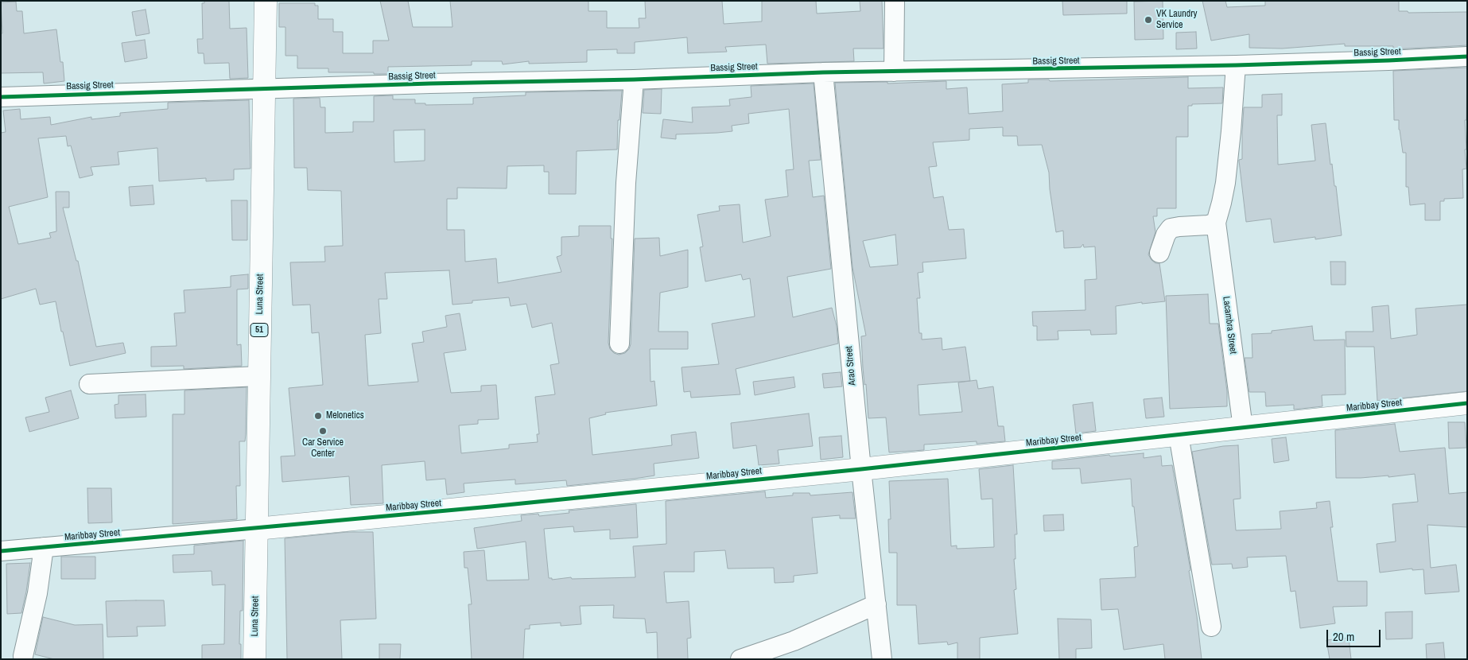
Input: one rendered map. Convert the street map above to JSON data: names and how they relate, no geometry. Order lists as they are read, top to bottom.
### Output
{
  "streets": {
    "street": [
      "Bassig Street",
      "Luna Street",
      "Lacambra Street",
      "51",
      "Arao Street",
      "Maribbay Street"
    ]
  },
  "crossings": [
    ["Bassig Street", "Luna Street"],
    ["Bassig Street", "Lacambra Street"],
    ["Bassig Street", "Arao Street"],
    ["Luna Street", "Maribbay Street"],
    ["Lacambra Street", "Maribbay Street"],
    ["Arao Street", "Maribbay Street"]
  ],
  "places": ["VK Laundry Service", "Melonetics", "Car Service Center"],
  "scale_bar": "20 m"
}
